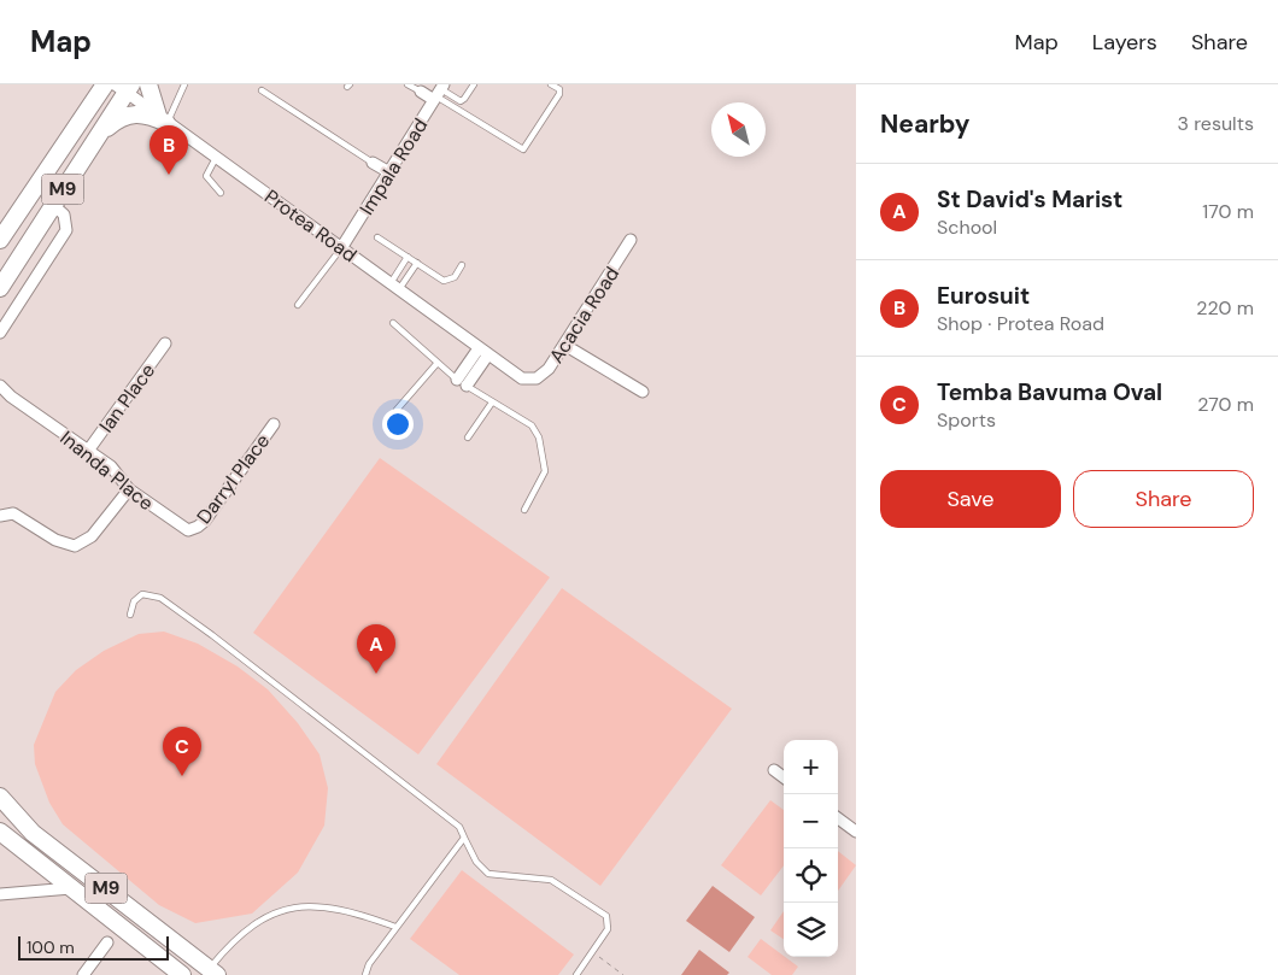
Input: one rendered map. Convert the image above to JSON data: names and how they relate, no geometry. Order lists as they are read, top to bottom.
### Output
{
  "streets": {
    "main road": ["M9"],
    "street": [
      "Impala Road",
      "Protea Road",
      "Acacia Road",
      "Ian Place",
      "Inanda Place",
      "Darryl Place"
    ]
  },
  "crossings": [
    ["Impala Road", "Protea Road"],
    ["M9", "Protea Road"],
    ["Protea Road", "Acacia Road"],
    ["Ian Place", "Inanda Place"],
    ["Inanda Place", "Darryl Place"]
  ],
  "scale_bar": "100 m",
  "north": "top left",
  "page": {
    "header": "Map",
    "nav": ["Map", "Layers", "Share"],
    "heading": ["Nearby", "3 results"],
    "pins": ["B", "A", "C"],
    "list": [
      {
        "mark": "A",
        "name": "St David's Marist",
        "note": "School",
        "value": "170 m"
      },
      {
        "mark": "B",
        "name": "Eurosuit",
        "note": "Shop · Protea Road",
        "value": "220 m"
      },
      {
        "mark": "C",
        "name": "Temba Bavuma Oval",
        "note": "Sports",
        "value": "270 m"
      }
    ],
    "buttons": ["Save", "Share"],
    "map_buttons": ["+", "−"],
    "scale": "100 m"
  }
}
